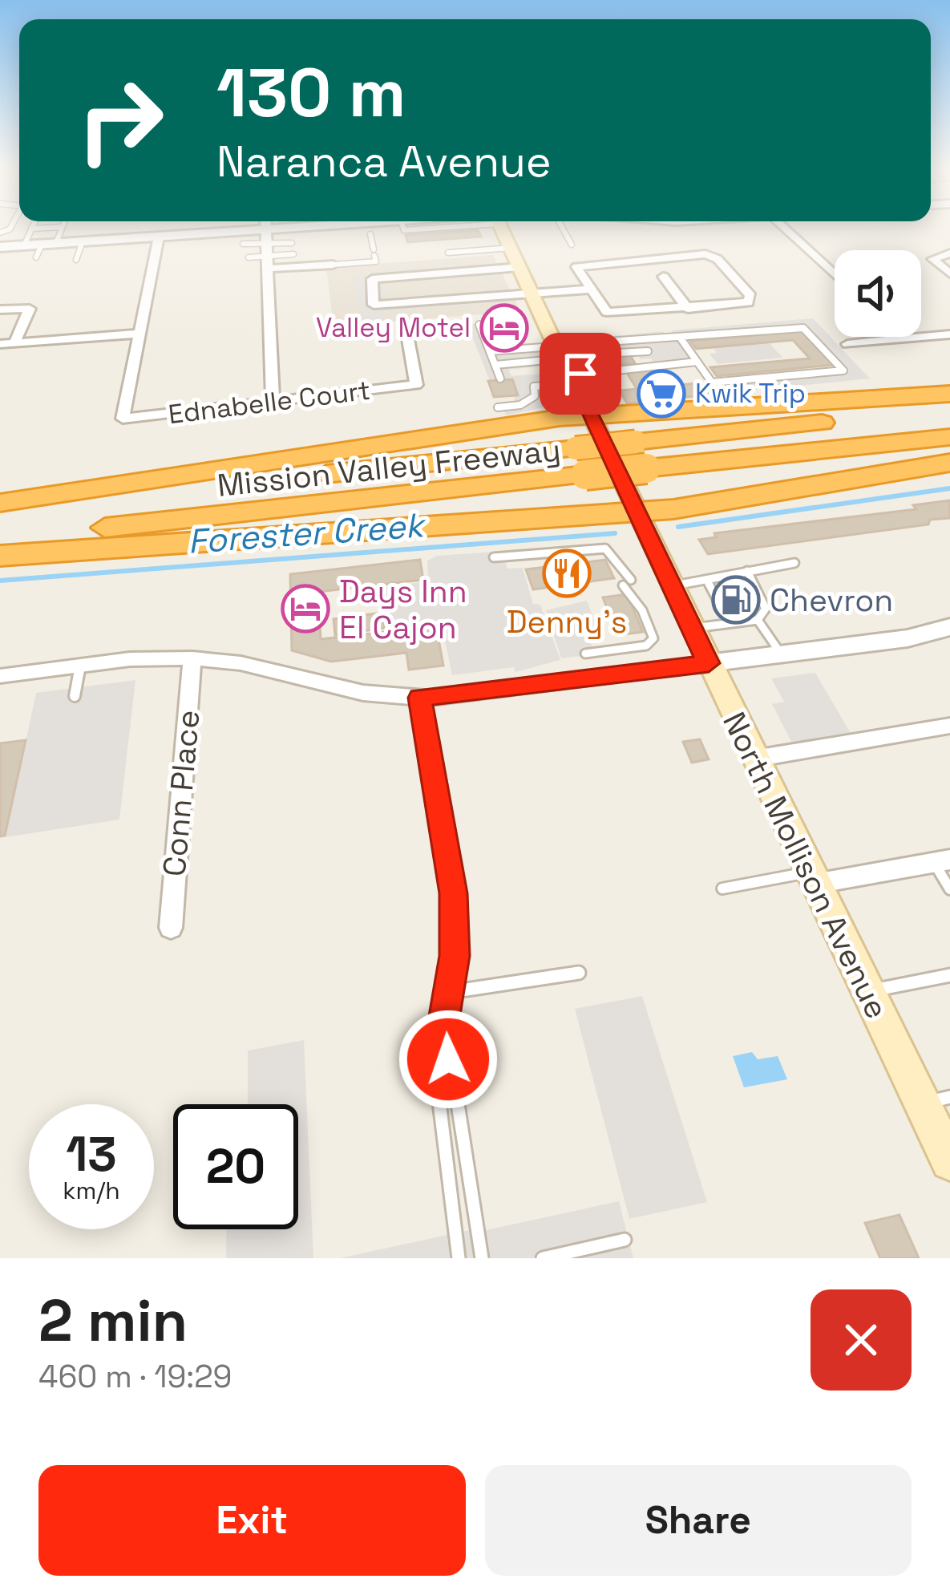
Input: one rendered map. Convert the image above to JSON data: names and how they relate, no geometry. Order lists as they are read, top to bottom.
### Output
{
  "streets": {
    "highway": ["Mission Valley Freeway"],
    "main road": ["North Mollison Avenue"],
    "street": ["Ednabelle Court", "Conn Place"]
  },
  "water": ["Forester Creek"],
  "places": {
    "hotel": ["Valley Motel", "Days Inn El Cajon"],
    "supermarket": ["Kwik Trip"],
    "restaurant": ["Denny's"],
    "fuel station": ["Chevron"]
  },
  "page": {
    "turn": ["130 m", "Naranca Avenue"],
    "speed": "13 km/h",
    "limit": "20",
    "heading": ["2 min", "460 m · 19:29"],
    "buttons": ["Exit", "Share"]
  }
}
